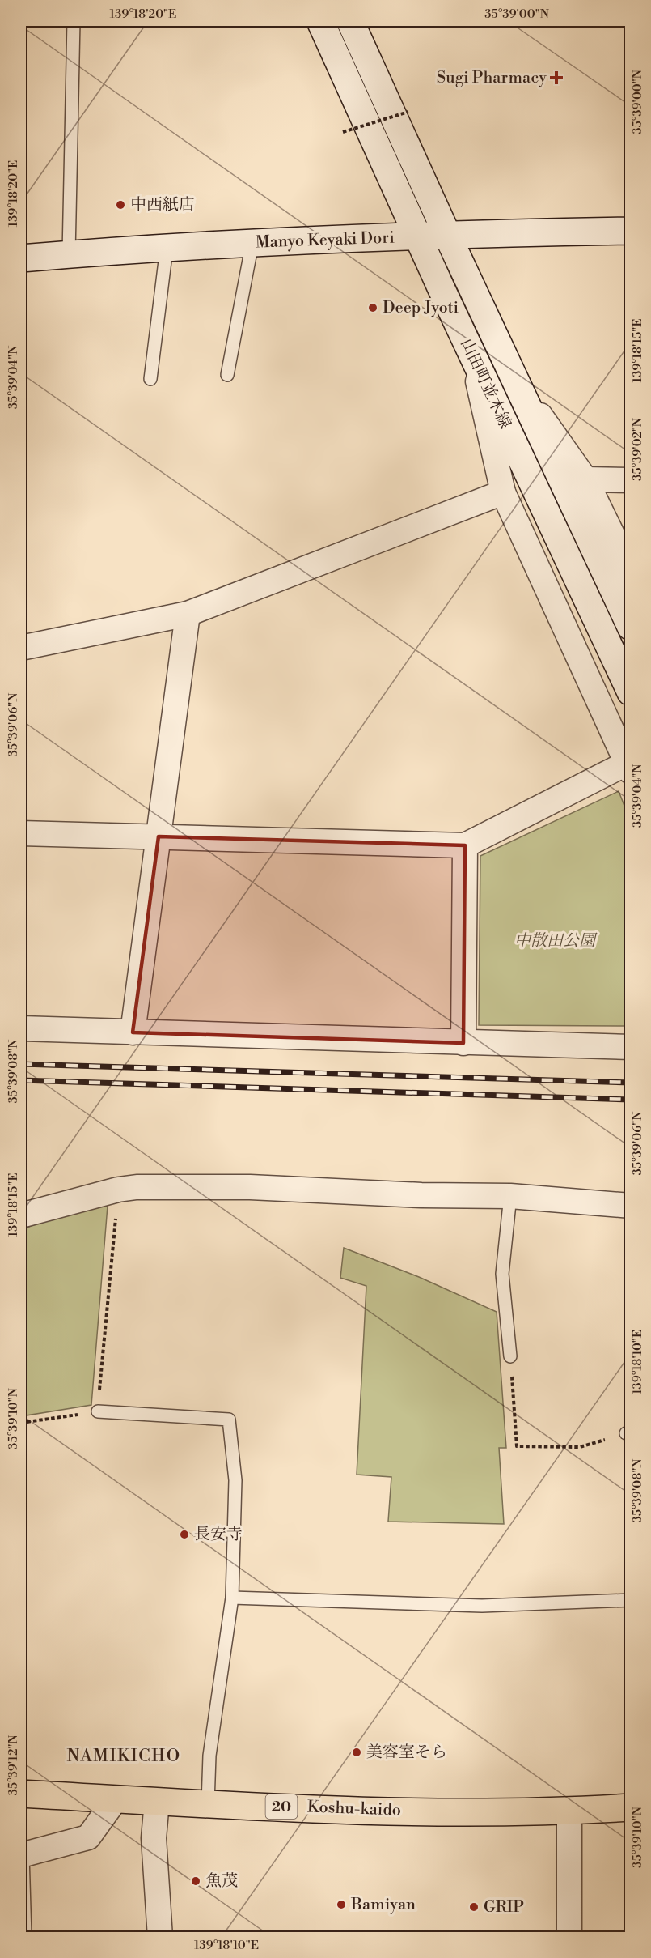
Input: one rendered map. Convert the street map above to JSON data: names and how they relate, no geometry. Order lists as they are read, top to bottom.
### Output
{
  "streets": {
    "highway": ["20", "Koshu-kaido"],
    "street": ["Manyo Keyaki Dori", "山田町並木線"]
  },
  "crossings": [
    ["Manyo Keyaki Dori", "山田町並木線"]
  ],
  "districts": ["NAMIKICHO"],
  "parks": ["中散田公園"],
  "places": {
    "health": ["Sugi Pharmacy"],
    "other": [
      "中西紙店",
      "Deep Jyoti",
      "長安寺",
      "美容室そら",
      "魚茂",
      "Bamiyan",
      "GRIP"
    ]
  },
  "coordinates": [
    "139°18'20\"E",
    "35°39'00\"N",
    "139°18'15\"E",
    "35°39'04\"N",
    "35°39'02\"N",
    "35°39'06\"N",
    "35°39'08\"N",
    "139°18'10\"E",
    "35°39'10\"N",
    "35°39'12\"N"
  ]
}
